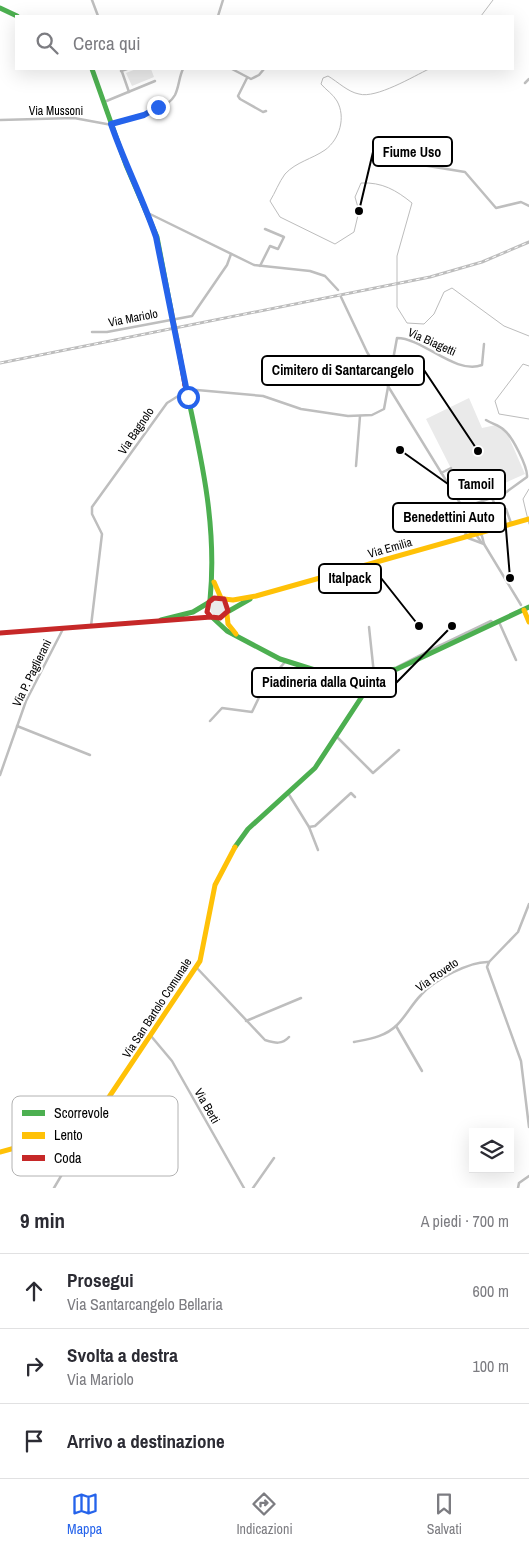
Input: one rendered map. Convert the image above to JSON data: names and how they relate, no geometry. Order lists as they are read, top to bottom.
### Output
{
  "streets": {
    "street": [
      "Via Mussoni",
      "Via Mariolo",
      "Via Biagetti",
      "Via Bagnolo",
      "Via Emilia",
      "Via P. Paglierani",
      "Via Roveto",
      "Via San Bartolo Comunale",
      "Via Berti"
    ]
  },
  "crossings": [
    ["Via Biagetti", "Via Bagnolo"],
    ["Via Bagnolo", "Via Emilia"],
    ["Via Emilia", "Via P. Paglierani"],
    ["Via San Bartolo Comunale", "Via Berti"]
  ],
  "places": [
    "Fiume Uso",
    "Tamoil",
    "Cimitero di Santarcangelo",
    "Benedettini Auto",
    "Italpack",
    "Piadineria dalla Quinta"
  ],
  "legend": ["Scorrevole", "Lento", "Coda"],
  "page": {
    "search": "Cerca qui",
    "heading": ["9 min", "A piedi · 700 m"],
    "list": [
      ["Prosegui", "Via Santarcangelo Bellaria", "600 m"],
      ["Svolta a destra", "Via Mariolo", "100 m"],
      "Arrivo a destinazione"
    ],
    "nav": ["Mappa", "Indicazioni", "Salvati"]
  }
}
